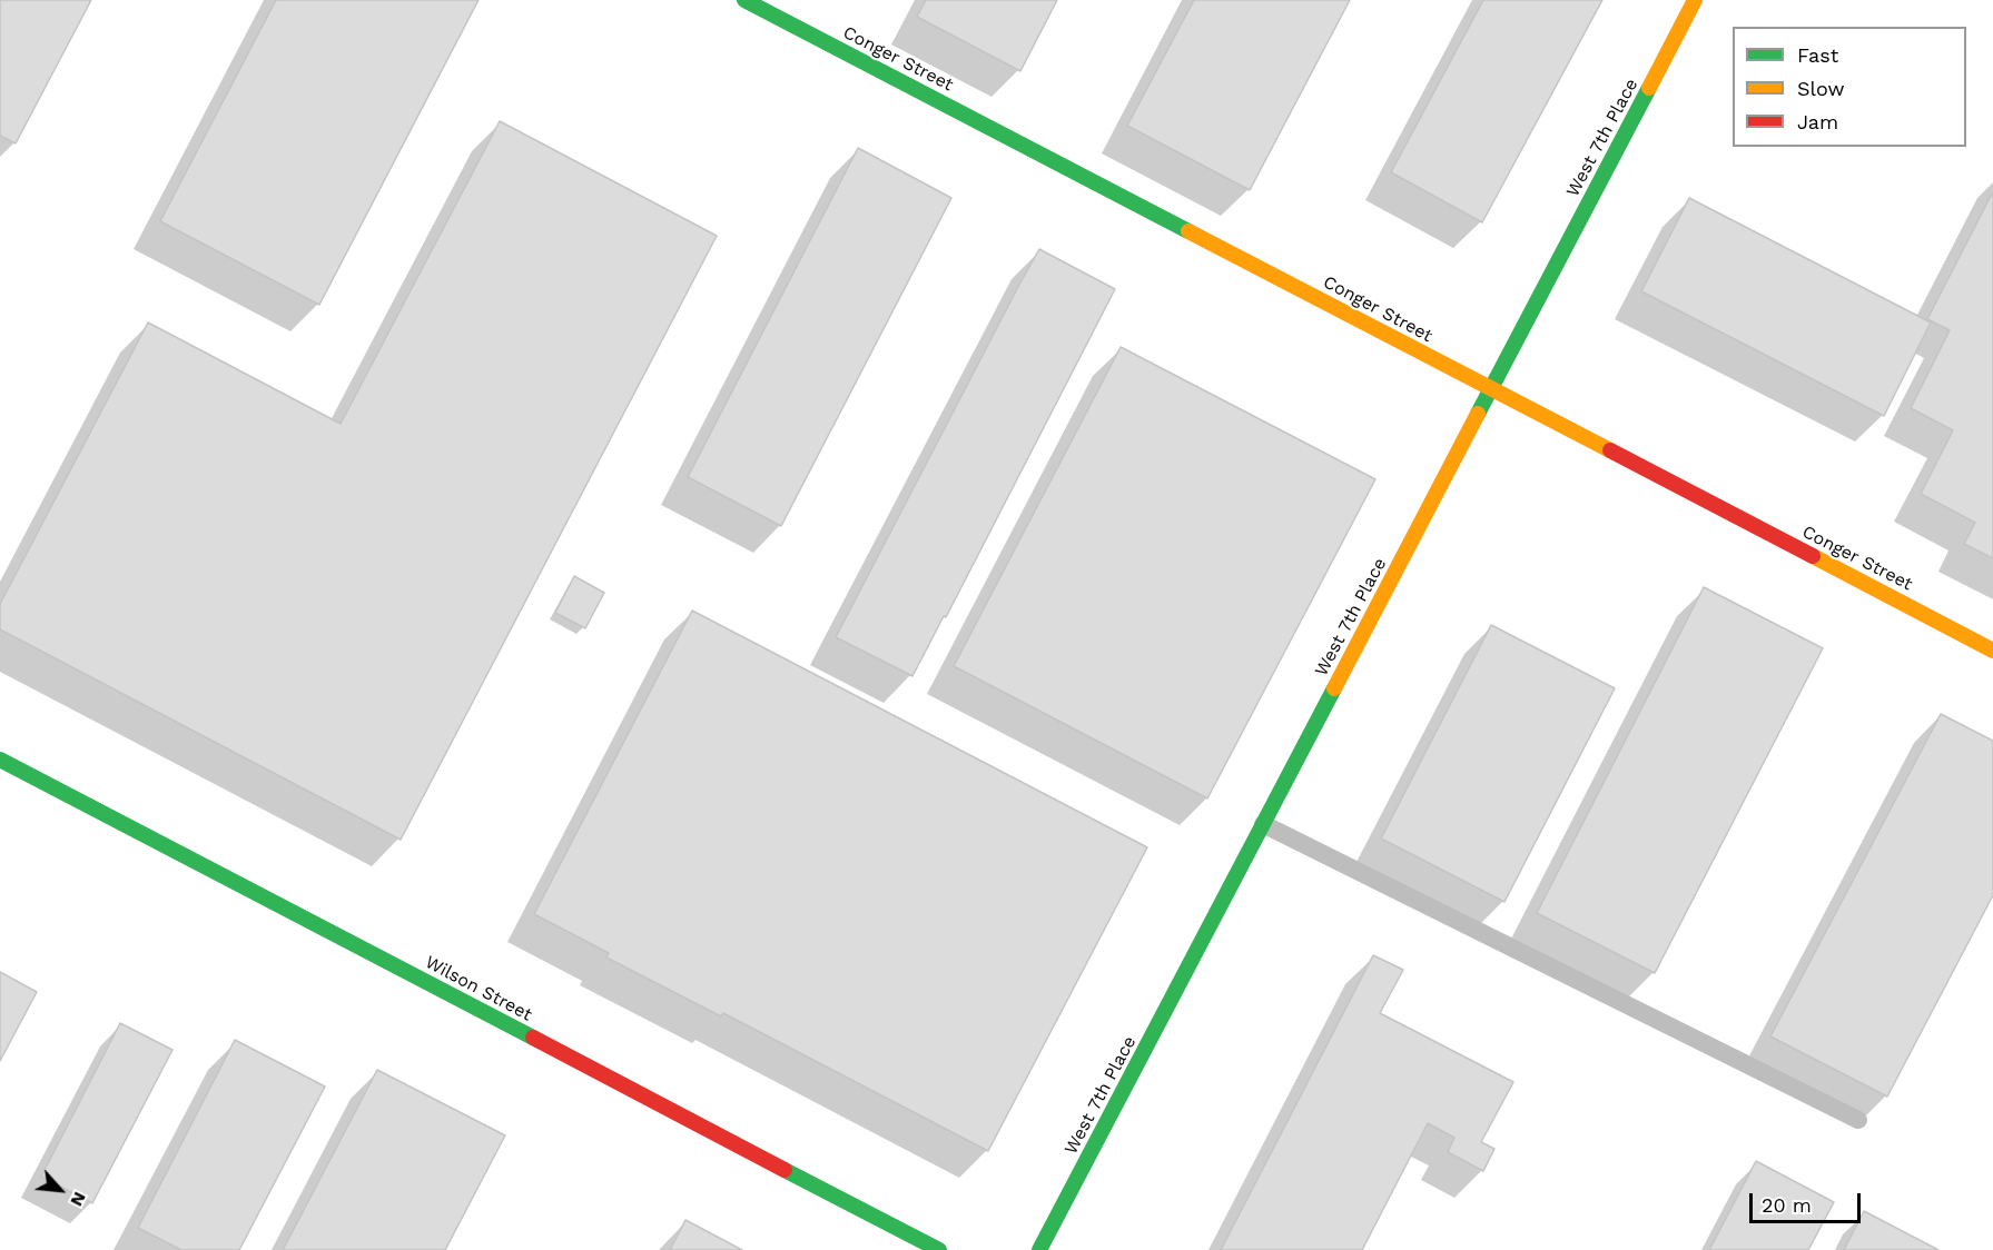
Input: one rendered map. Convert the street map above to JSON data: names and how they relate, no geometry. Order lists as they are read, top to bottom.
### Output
{
  "streets": {
    "street": ["Conger Street", "West 7th Place", "Wilson Street"]
  },
  "crossings": [
    ["Conger Street", "West 7th Place"]
  ],
  "legend": ["Fast", "Slow", "Jam"],
  "scale_bar": "20 m",
  "north": "bottom right"
}
